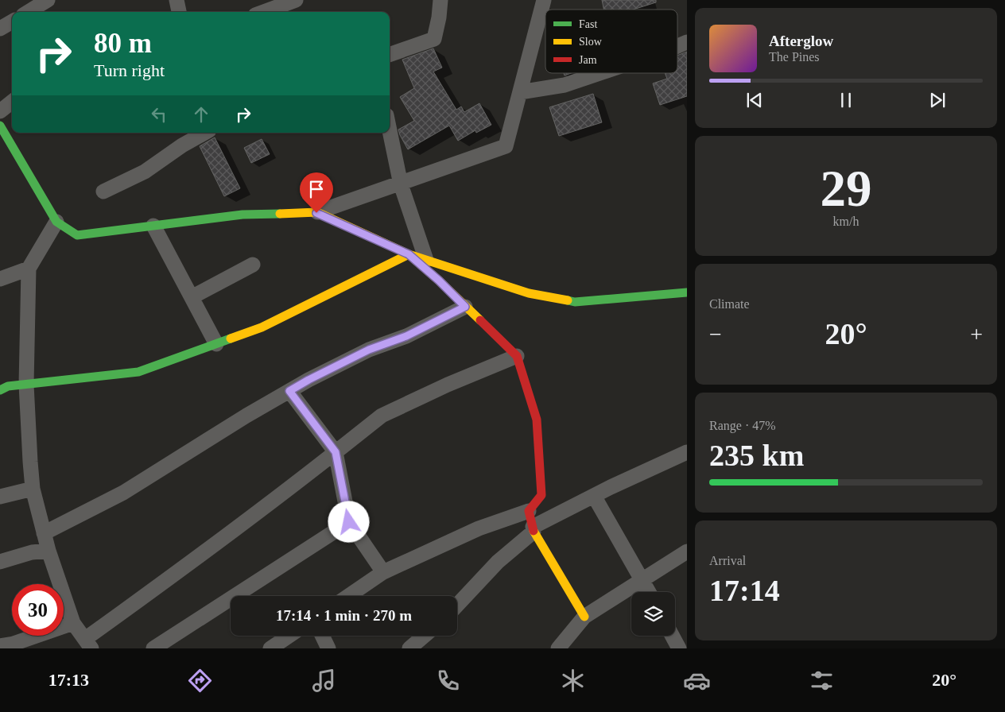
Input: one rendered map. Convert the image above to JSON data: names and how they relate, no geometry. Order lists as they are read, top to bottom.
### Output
{
  "legend": ["Fast", "Slow", "Jam"],
  "page": {
    "turn": ["80 m", "Turn right"],
    "song": ["Afterglow", "The Pines"],
    "tile": [
      ["29", "km/h"],
      "Climate",
      ["Range · 47%", "235 km"],
      ["Arrival", "17:14"]
    ],
    "heat": ["−", "20°", "+"],
    "limit": "30",
    "trip": "17:14 · 1 min · 270 m",
    "tabs": ["17:13", "20°"]
  }
}
